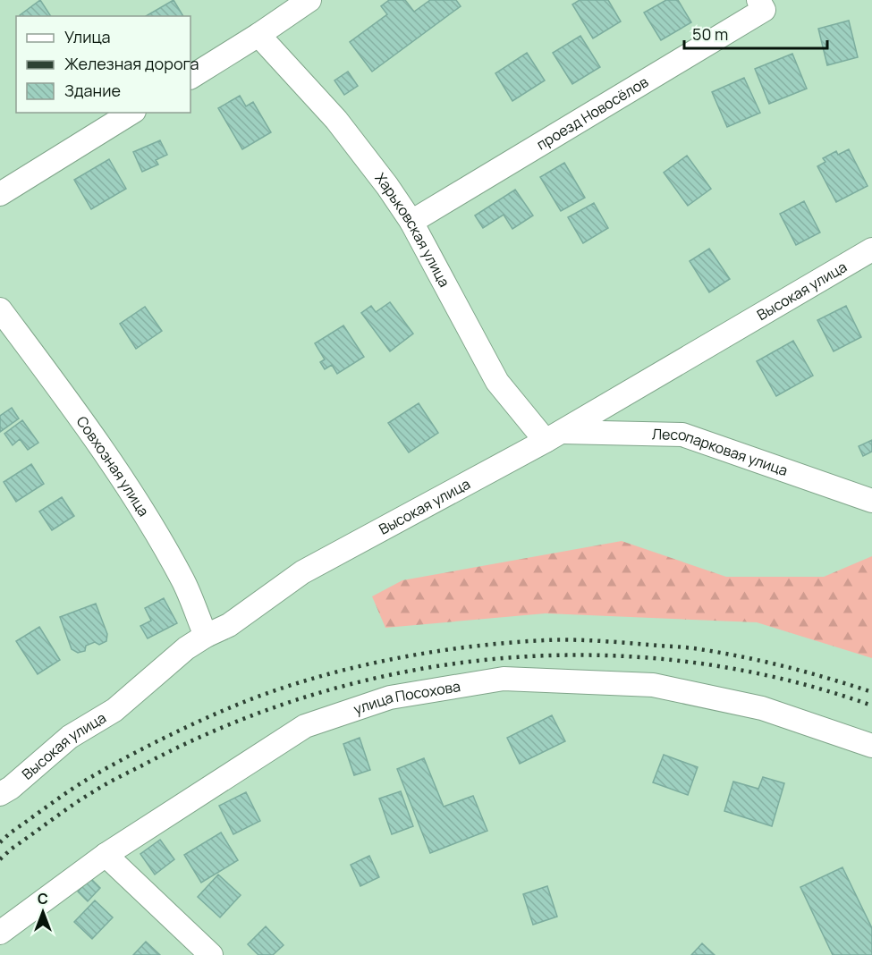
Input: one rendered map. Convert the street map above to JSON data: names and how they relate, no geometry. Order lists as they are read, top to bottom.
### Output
{
  "streets": {
    "street": [
      "проезд Новосёлов",
      "Харьковская улица",
      "Высокая улица",
      "Лесопарковая улица",
      "Совхозная улица",
      "улица Посохова"
    ]
  },
  "crossings": [
    ["проезд Новосёлов", "Харьковская улица"],
    ["Харьковская улица", "Высокая улица"],
    ["Харьковская улица", "Лесопарковая улица"],
    ["Высокая улица", "Лесопарковая улица"],
    ["Высокая улица", "Совхозная улица"]
  ],
  "legend": ["Улица", "Железная дорога", "Здание"],
  "scale_bar": "50 m",
  "north": "top"
}
